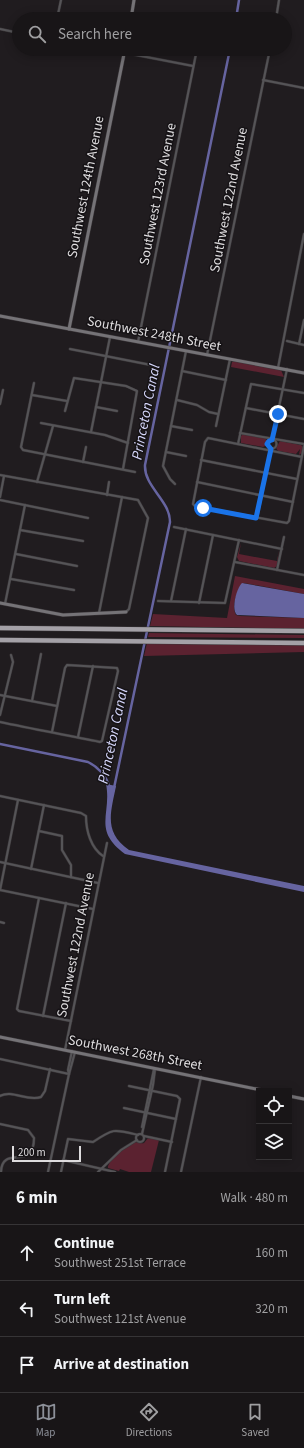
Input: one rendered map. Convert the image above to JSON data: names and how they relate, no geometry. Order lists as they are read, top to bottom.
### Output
{
  "streets": {
    "street": [
      "Southwest 124th Avenue",
      "Southwest 123rd Avenue",
      "Southwest 122nd Avenue",
      "Southwest 248th Street",
      "Southwest 268th Street"
    ]
  },
  "crossings": [
    ["Southwest 124th Avenue", "Southwest 248th Street"],
    ["Southwest 123rd Avenue", "Southwest 248th Street"],
    ["Southwest 122nd Avenue", "Southwest 248th Street"],
    ["Southwest 122nd Avenue", "Southwest 268th Street"]
  ],
  "water": ["Princeton Canal"],
  "scale_bar": "200 m",
  "page": {
    "search": "Search here",
    "scale": "200 m",
    "heading": ["6 min", "Walk · 480 m"],
    "list": [
      ["Continue", "Southwest 251st Terrace", "160 m"],
      ["Turn left", "Southwest 121st Avenue", "320 m"],
      "Arrive at destination"
    ],
    "nav": ["Map", "Directions", "Saved"]
  }
}
